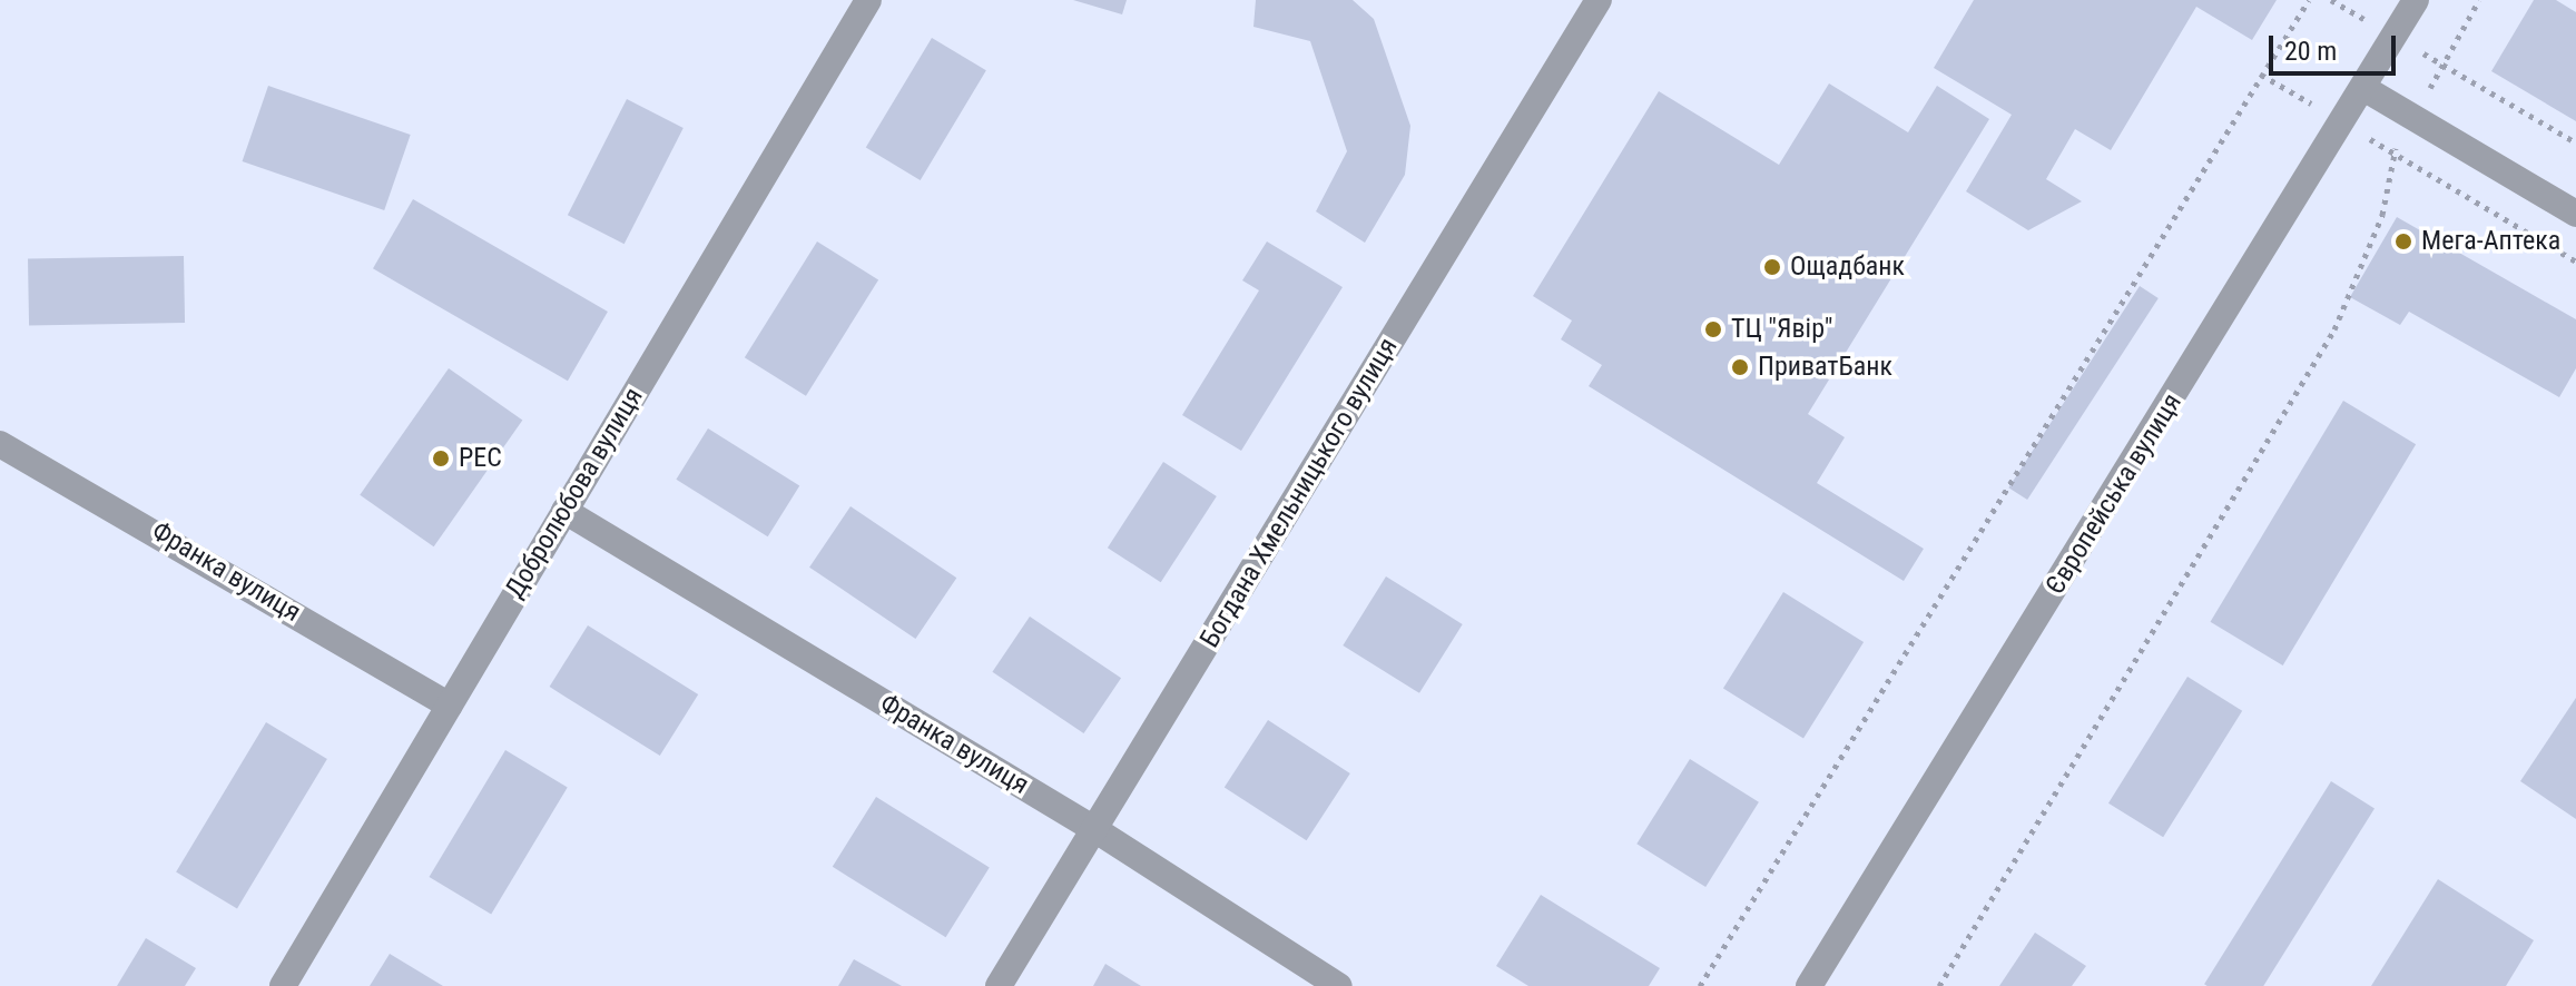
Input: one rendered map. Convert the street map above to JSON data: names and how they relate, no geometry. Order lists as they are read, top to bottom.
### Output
{
  "streets": {
    "street": [
      "Добролюбова вулиця",
      "Богдана Хмельницького вулиця",
      "Європейська вулиця",
      "Франка вулиця"
    ]
  },
  "crossings": [
    ["Добролюбова вулиця", "Франка вулиця"],
    ["Богдана Хмельницького вулиця", "Франка вулиця"]
  ],
  "places": [
    "Мега-Аптека",
    "Ощадбанк",
    "ТЦ \"Явір\"",
    "ПриватБанк",
    "РЕС"
  ],
  "scale_bar": "20 m"
}
